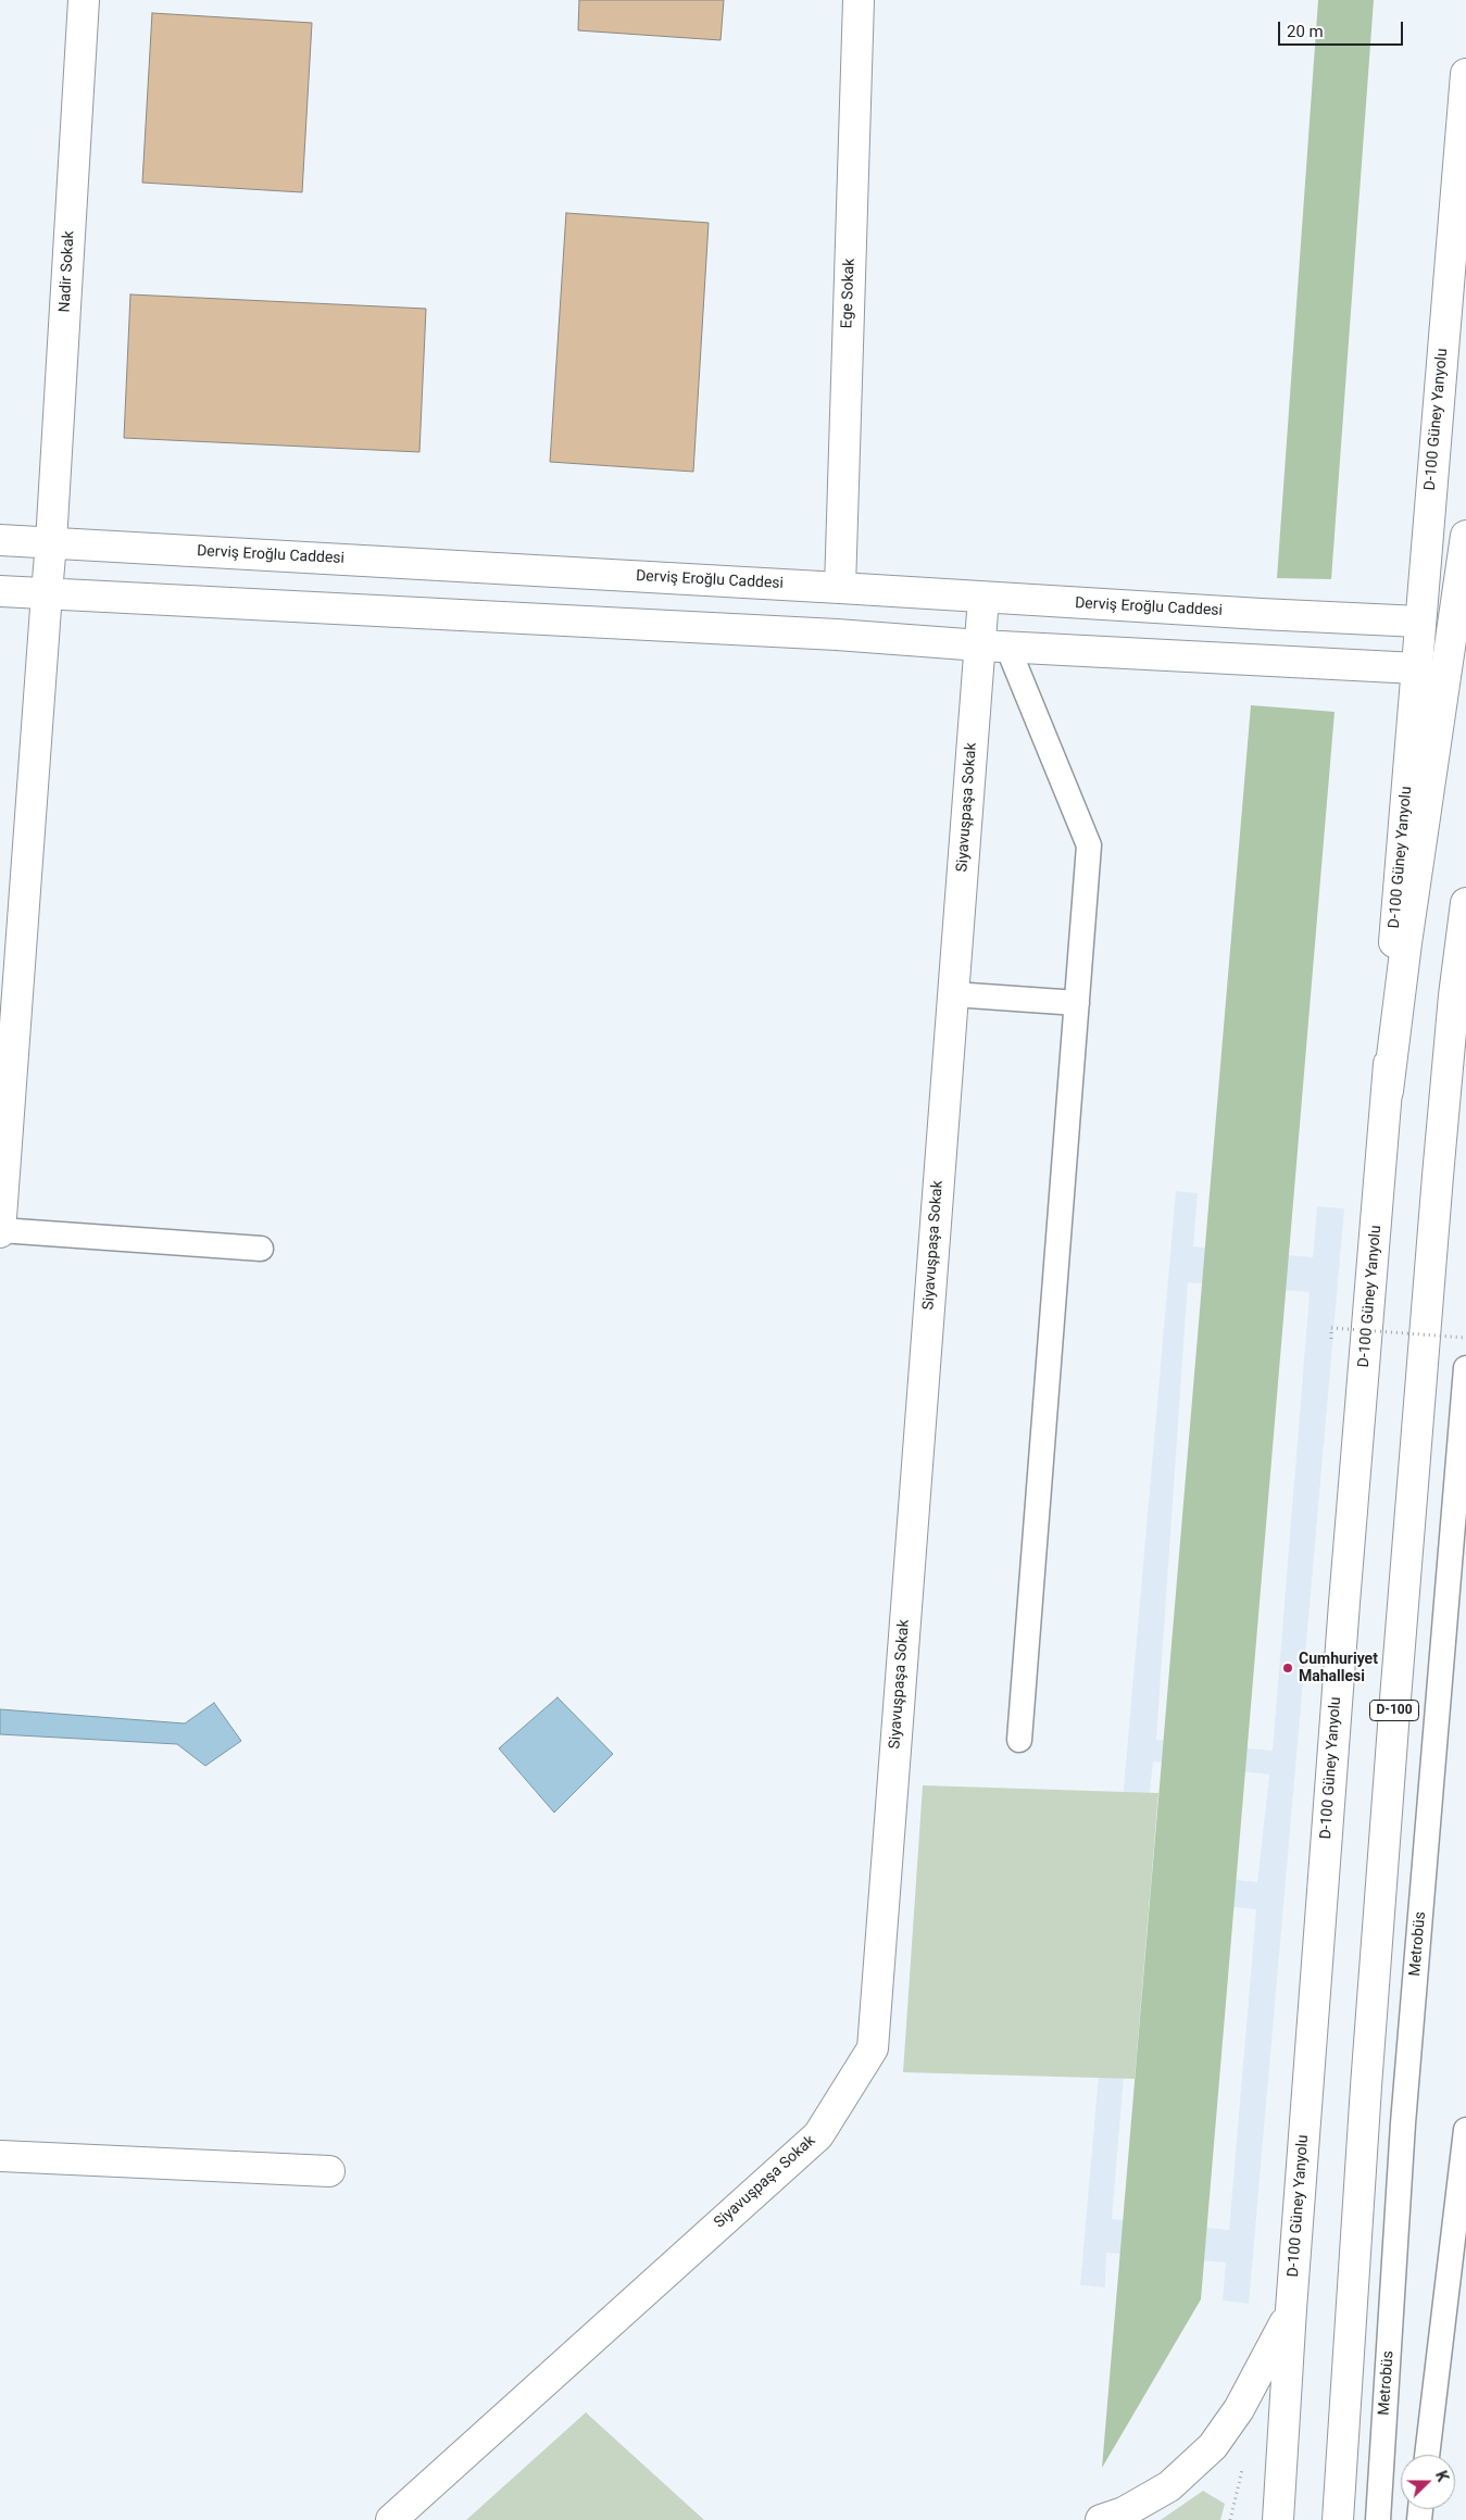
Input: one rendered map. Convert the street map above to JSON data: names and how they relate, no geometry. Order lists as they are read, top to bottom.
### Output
{
  "streets": {
    "main road": [
      "Nadir Sokak",
      "Ege Sokak",
      "D-100 Güney Yanyolu",
      "Derviş Eroğlu Caddesi",
      "Siyavuşpaşa Sokak",
      "D-100"
    ],
    "lane": ["Metrobüs"]
  },
  "crossings": [
    ["Nadir Sokak", "Derviş Eroğlu Caddesi"],
    ["Ege Sokak", "Derviş Eroğlu Caddesi"],
    ["D-100 Güney Yanyolu", "Derviş Eroğlu Caddesi"],
    ["Derviş Eroğlu Caddesi", "Siyavuşpaşa Sokak"]
  ],
  "places": ["Cumhuriyet Mahallesi"],
  "scale_bar": "20 m",
  "north": "right"
}
